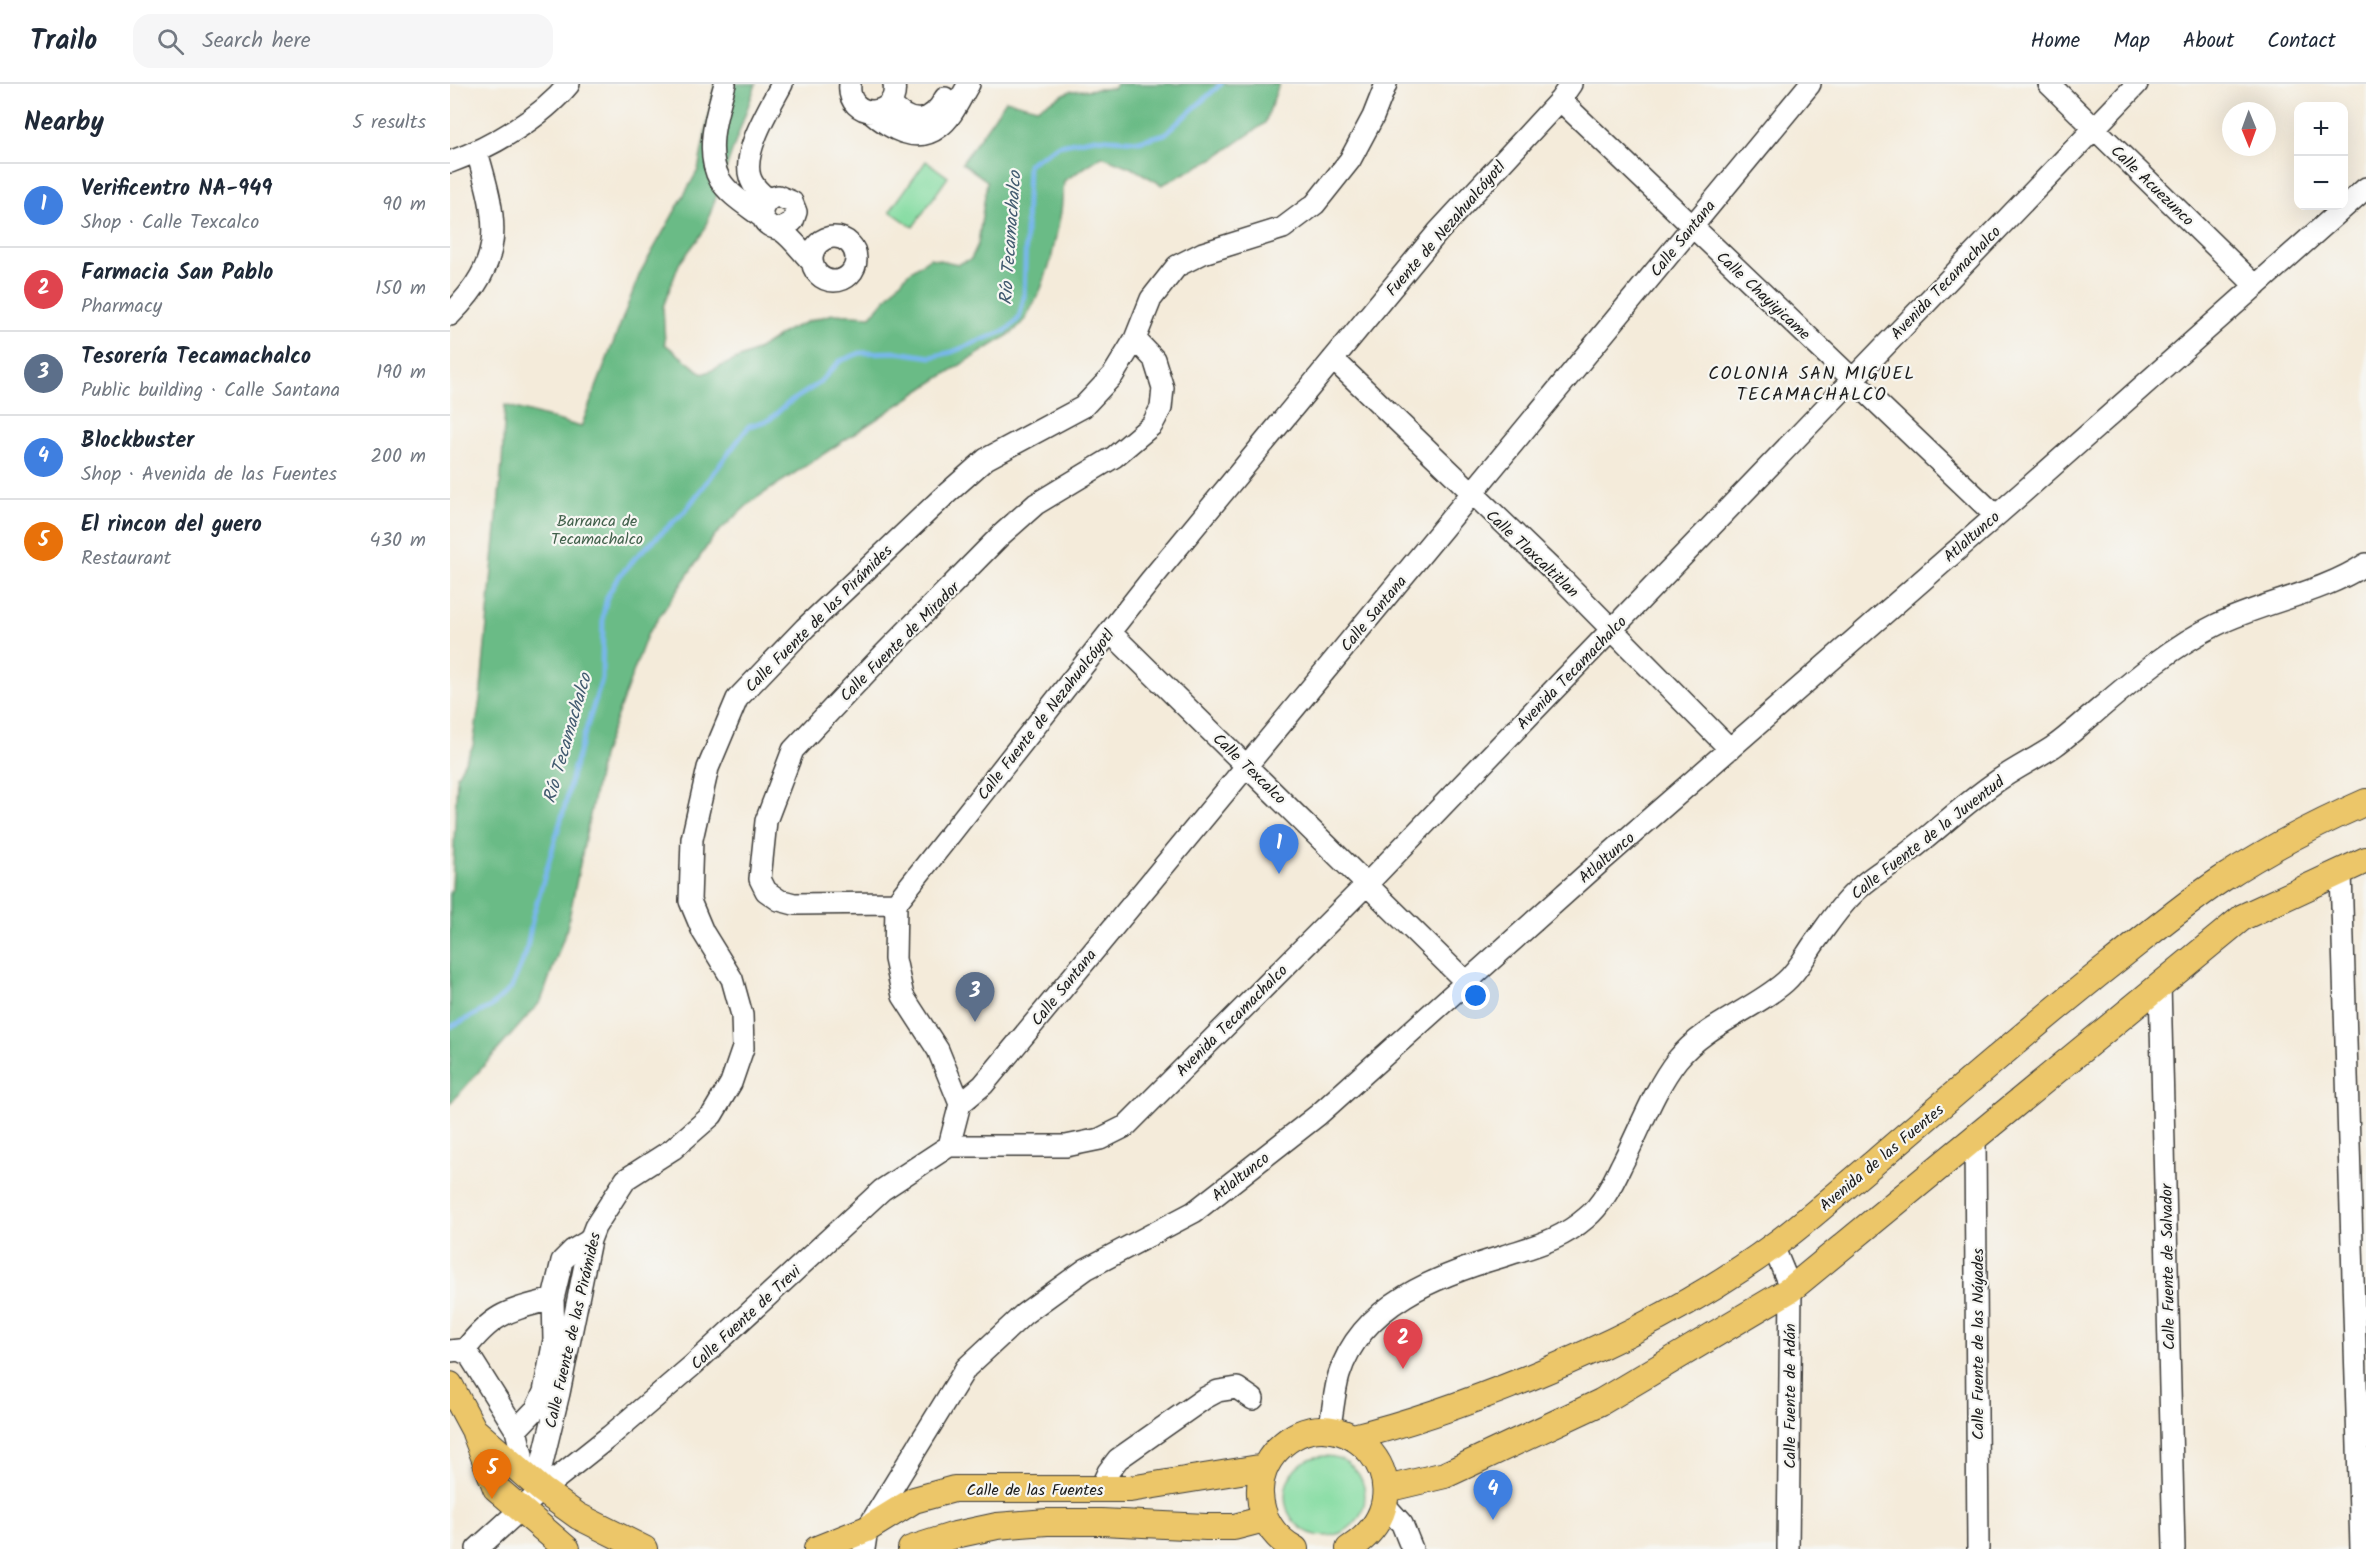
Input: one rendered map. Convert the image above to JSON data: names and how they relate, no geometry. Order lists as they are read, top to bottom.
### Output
{
  "streets": {
    "main road": ["Avenida de las Fuentes", "Calle de las Fuentes"],
    "street": [
      "Calle Acuezunco",
      "Fuente de Nezahualcóyotl",
      "Calle Santana",
      "Avenida Tecamachalco",
      "Calle Chayiyicame",
      "Atlaltunco",
      "Calle Tlaxcaltitlan",
      "Calle Fuente de las Pirámides",
      "Calle Fuente de Mirador",
      "Calle Fuente de Nezahualcóyotl",
      "Calle Texcalco",
      "Calle Fuente de la Juventud",
      "Calle Fuente de Salvador",
      "Calle Fuente de Trevi",
      "Calle Fuente de las Náyades",
      "Calle Fuente de Adán"
    ]
  },
  "crossings": [
    ["Calle Acuezunco", "Avenida Tecamachalco"],
    ["Calle Acuezunco", "Atlaltunco"],
    ["Fuente de Nezahualcóyotl", "Calle Chayiyicame"],
    ["Fuente de Nezahualcóyotl", "Calle Tlaxcaltitlan"],
    ["Fuente de Nezahualcóyotl", "Calle Fuente de Nezahualcóyotl"],
    ["Calle Santana", "Calle Chayiyicame"],
    ["Calle Santana", "Calle Tlaxcaltitlan"],
    ["Calle Santana", "Calle Texcalco"],
    ["Avenida Tecamachalco", "Calle Chayiyicame"],
    ["Avenida Tecamachalco", "Calle Tlaxcaltitlan"],
    ["Avenida Tecamachalco", "Calle Texcalco"],
    ["Avenida Tecamachalco", "Calle Fuente de Trevi"],
    ["Calle Chayiyicame", "Atlaltunco"],
    ["Atlaltunco", "Calle Tlaxcaltitlan"],
    ["Atlaltunco", "Calle Texcalco"],
    ["Atlaltunco", "Calle de las Fuentes"],
    ["Calle Tlaxcaltitlan", "Calle Fuente de Nezahualcóyotl"],
    ["Calle Fuente de las Pirámides", "Calle Fuente de Mirador"],
    ["Calle Fuente de las Pirámides", "Calle Fuente de Trevi"],
    ["Calle Fuente de Mirador", "Calle Fuente de Nezahualcóyotl"],
    ["Calle Fuente de Nezahualcóyotl", "Calle Texcalco"],
    ["Avenida de las Fuentes", "Calle Fuente de Adán"]
  ],
  "districts": ["COLONIA SAN MIGUEL TECAMACHALCO"],
  "water": ["Río Tecamachalco"],
  "parks": ["Barranca de Tecamachalco"],
  "north": "bottom",
  "page": {
    "header": "Trailo",
    "search": "Search here",
    "nav": [
      "Home",
      "Map",
      "About",
      "Contact"
    ],
    "heading": ["Nearby", "5 results"],
    "map_buttons": ["+", "−"],
    "list": [
      {
        "mark": "1",
        "name": "Verificentro NA-949",
        "note": "Shop · Calle Texcalco",
        "value": "90 m"
      },
      {
        "mark": "2",
        "name": "Farmacia San Pablo",
        "note": "Pharmacy",
        "value": "150 m"
      },
      {
        "mark": "3",
        "name": "Tesorería Tecamachalco",
        "note": "Public building · Calle Santana",
        "value": "190 m"
      },
      {
        "mark": "4",
        "name": "Blockbuster",
        "note": "Shop · Avenida de las Fuentes",
        "value": "200 m"
      },
      {
        "mark": "5",
        "name": "El rincon del guero",
        "note": "Restaurant",
        "value": "430 m"
      }
    ],
    "pins": [
      "1",
      "3",
      "2",
      "5",
      "4"
    ]
  }
}
